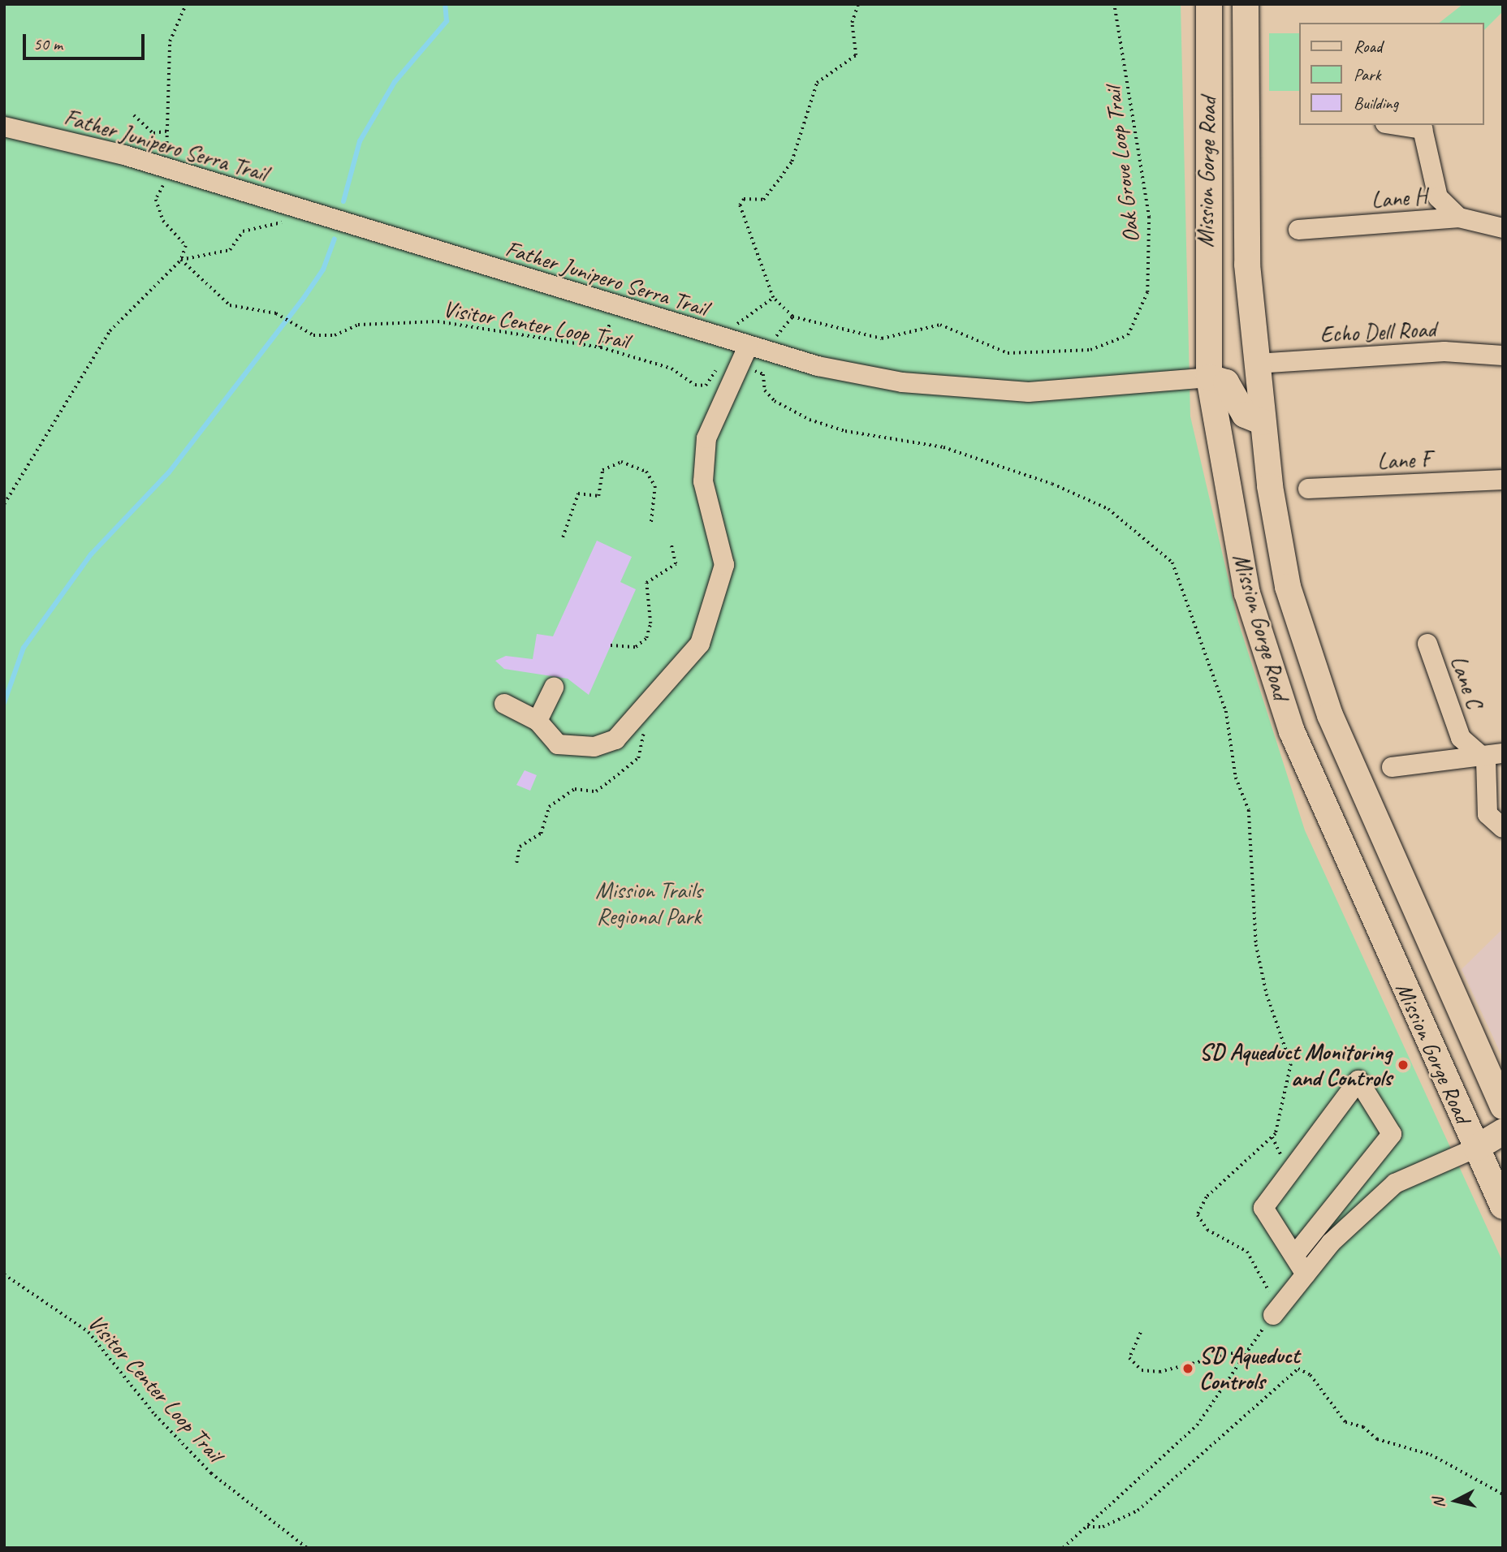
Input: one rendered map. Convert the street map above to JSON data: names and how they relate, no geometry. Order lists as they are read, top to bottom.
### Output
{
  "streets": {
    "main road": ["Mission Gorge Road"],
    "street": [
      "Father Junipero Serra Trail",
      "Lane H",
      "Echo Dell Road",
      "Lane F",
      "Lane C"
    ],
    "path": ["Oak Grove Loop Trail", "Visitor Center Loop Trail"]
  },
  "crossings": [
    ["Father Junipero Serra Trail", "Mission Gorge Road"],
    ["Father Junipero Serra Trail", "Visitor Center Loop Trail"],
    ["Mission Gorge Road", "Echo Dell Road"]
  ],
  "parks": ["Mission Trails Regional Park"],
  "places": ["SD Aqueduct Monitoring and Controls", "SD Aqueduct Controls"],
  "legend": ["Road", "Park", "Building"],
  "scale_bar": "50 m",
  "north": "left"
}
